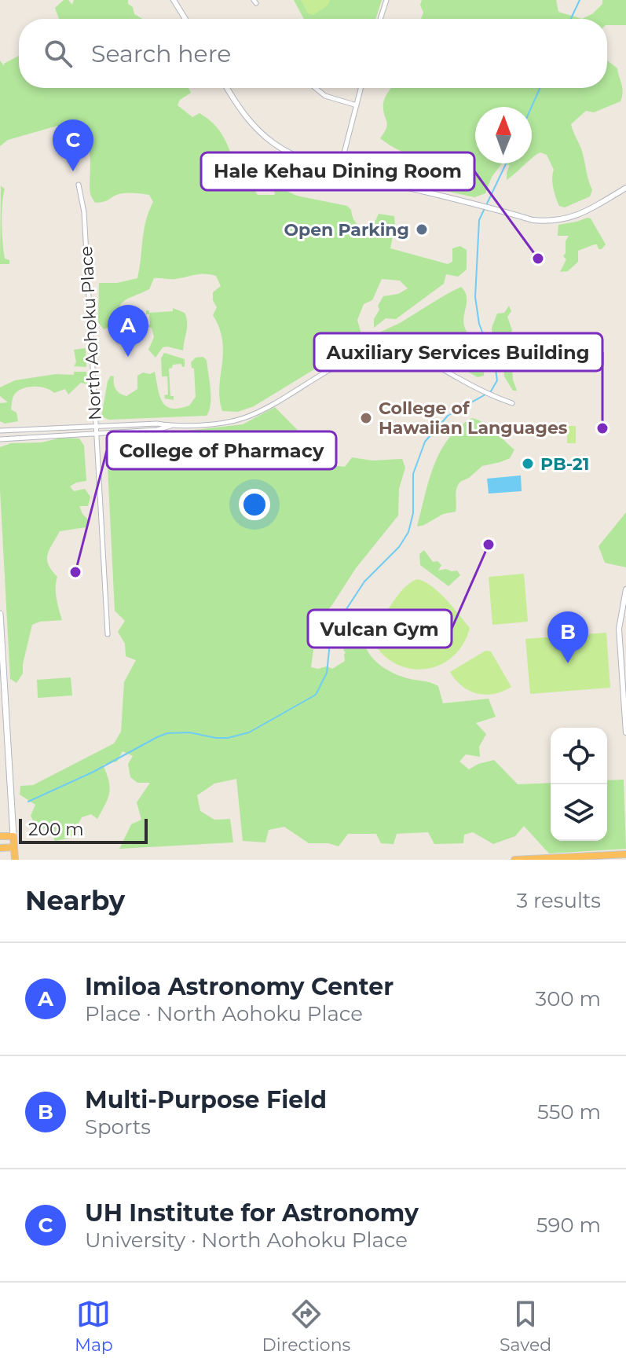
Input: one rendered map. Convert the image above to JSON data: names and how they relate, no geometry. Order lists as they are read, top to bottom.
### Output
{
  "streets": {
    "street": ["North Aohoku Place"]
  },
  "places": [
    "Open Parking",
    "Hale Kehau Dining Room",
    "College of Hawaiian Languages",
    "Auxiliary Services Building",
    "PB-21",
    "Vulcan Gym",
    "College of Pharmacy"
  ],
  "scale_bar": "200 m",
  "north": "top",
  "page": {
    "search": "Search here",
    "pins": ["C", "A", "B"],
    "scale": "200 m",
    "heading": ["Nearby", "3 results"],
    "list": [
      {
        "mark": "A",
        "name": "Imiloa Astronomy Center",
        "note": "Place · North Aohoku Place",
        "value": "300 m"
      },
      {
        "mark": "B",
        "name": "Multi-Purpose Field",
        "note": "Sports",
        "value": "550 m"
      },
      {
        "mark": "C",
        "name": "UH Institute for Astronomy",
        "note": "University · North Aohoku Place",
        "value": "590 m"
      }
    ],
    "nav": ["Map", "Directions", "Saved"]
  }
}
